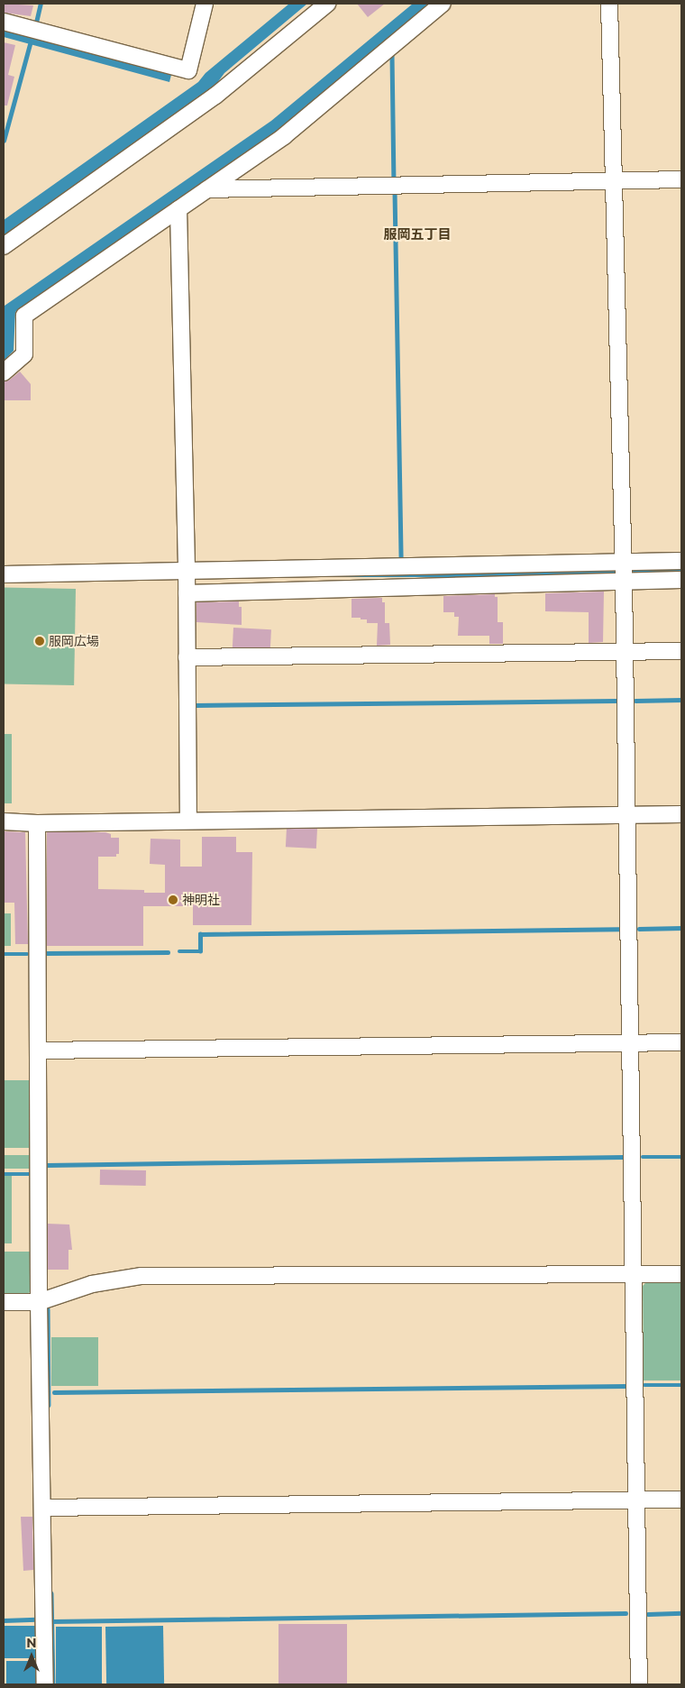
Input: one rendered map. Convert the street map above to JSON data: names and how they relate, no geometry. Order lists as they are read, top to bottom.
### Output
{
  "districts": ["服岡五丁目"],
  "places": ["服岡広場", "神明社"],
  "north": "top"
}
